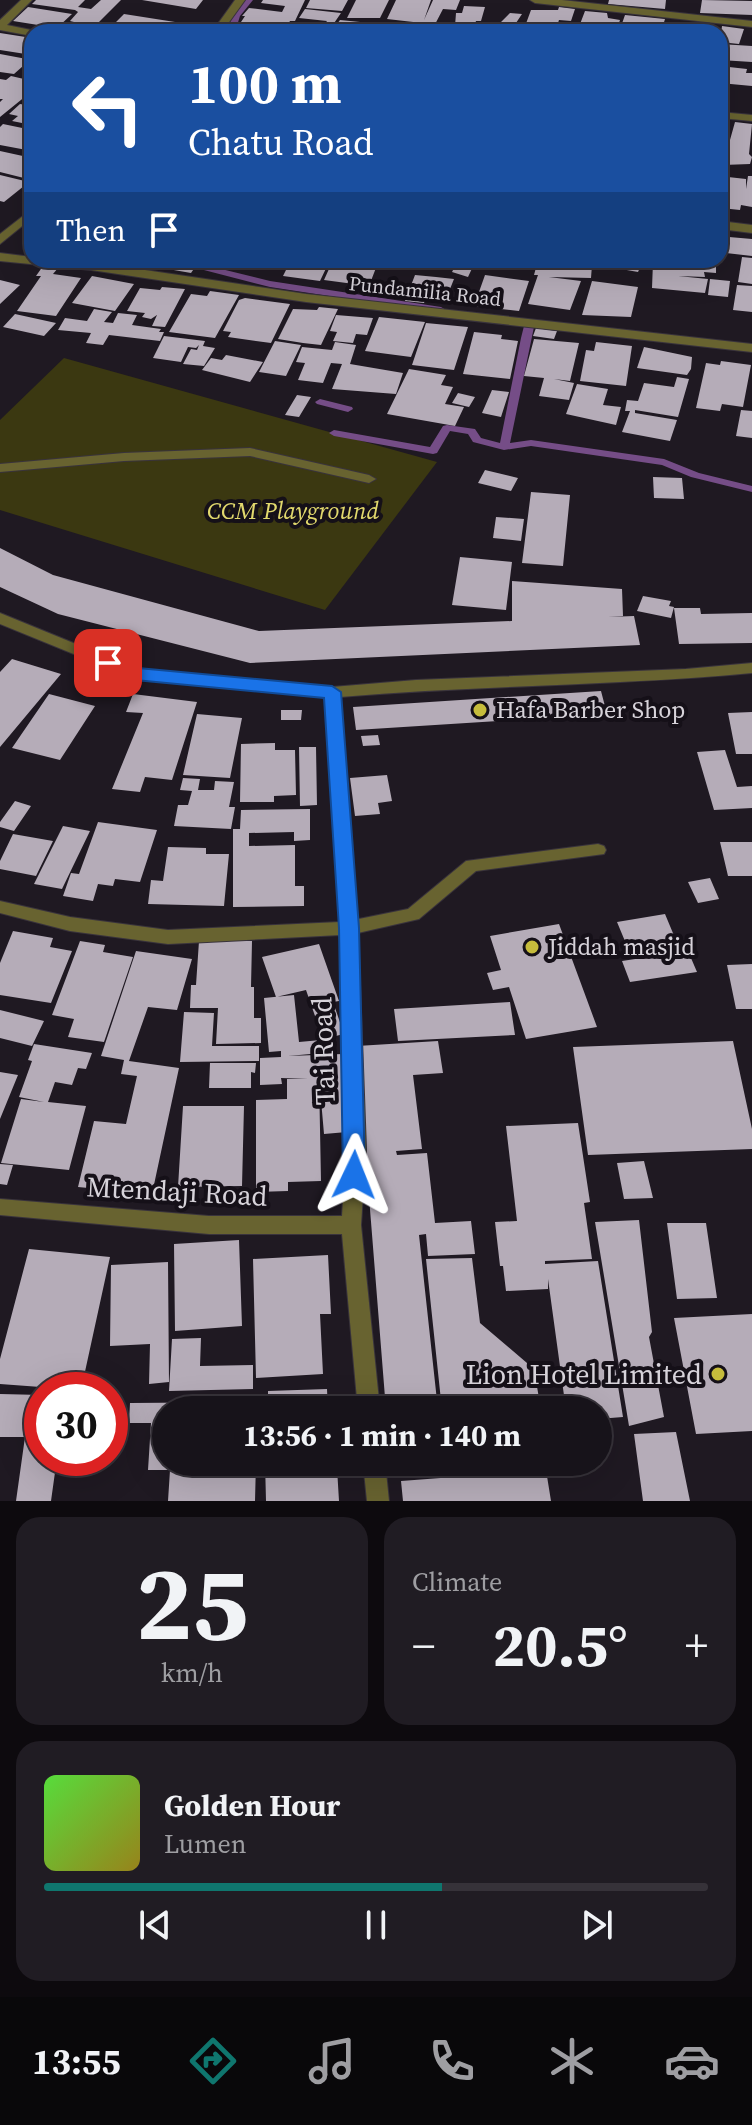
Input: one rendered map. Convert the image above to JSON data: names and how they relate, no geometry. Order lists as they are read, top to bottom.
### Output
{
  "streets": {
    "street": ["Pundamilia Road", "Tai Road", "Mtendaji Road"]
  },
  "crossings": [
    ["Tai Road", "Mtendaji Road"]
  ],
  "parks": ["CCM Playground"],
  "places": ["Hafa Barber Shop", "Jiddah masjid", "Lion Hotel Limited"],
  "page": {
    "turn": ["100 m", "Chatu Road"],
    "then": "Then",
    "limit": "30",
    "trip": "13:56 · 1 min · 140 m",
    "tile": [
      ["25", "km/h"],
      "Climate"
    ],
    "heat": ["−", "20.5°", "+"],
    "song": ["Golden Hour", "Lumen"],
    "tabs": "13:55"
  }
}
